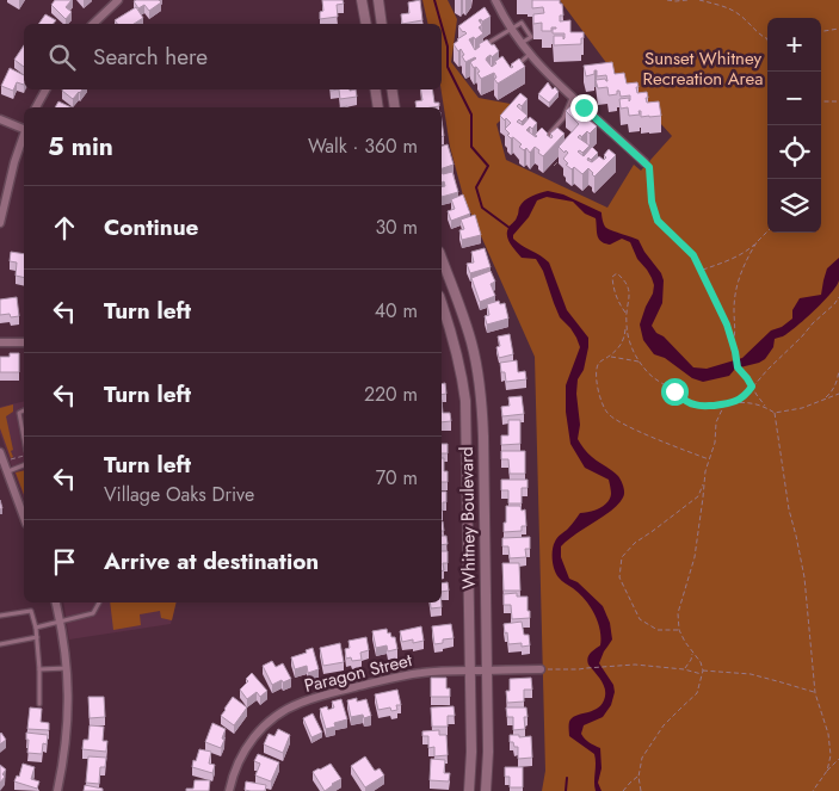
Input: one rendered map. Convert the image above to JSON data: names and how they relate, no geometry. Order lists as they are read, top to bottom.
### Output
{
  "streets": {
    "street": ["Whitney Boulevard", "Paragon Street"]
  },
  "crossings": [
    ["Whitney Boulevard", "Paragon Street"]
  ],
  "parks": ["Sunset Whitney Recreation Area"],
  "page": {
    "map_buttons": ["+", "−"],
    "search": "Search here",
    "heading": ["5 min", "Walk · 360 m"],
    "list": [
      ["Continue", "30 m"],
      ["Turn left", "40 m"],
      ["Turn left", "220 m"],
      ["Turn left", "Village Oaks Drive", "70 m"],
      "Arrive at destination"
    ]
  }
}
